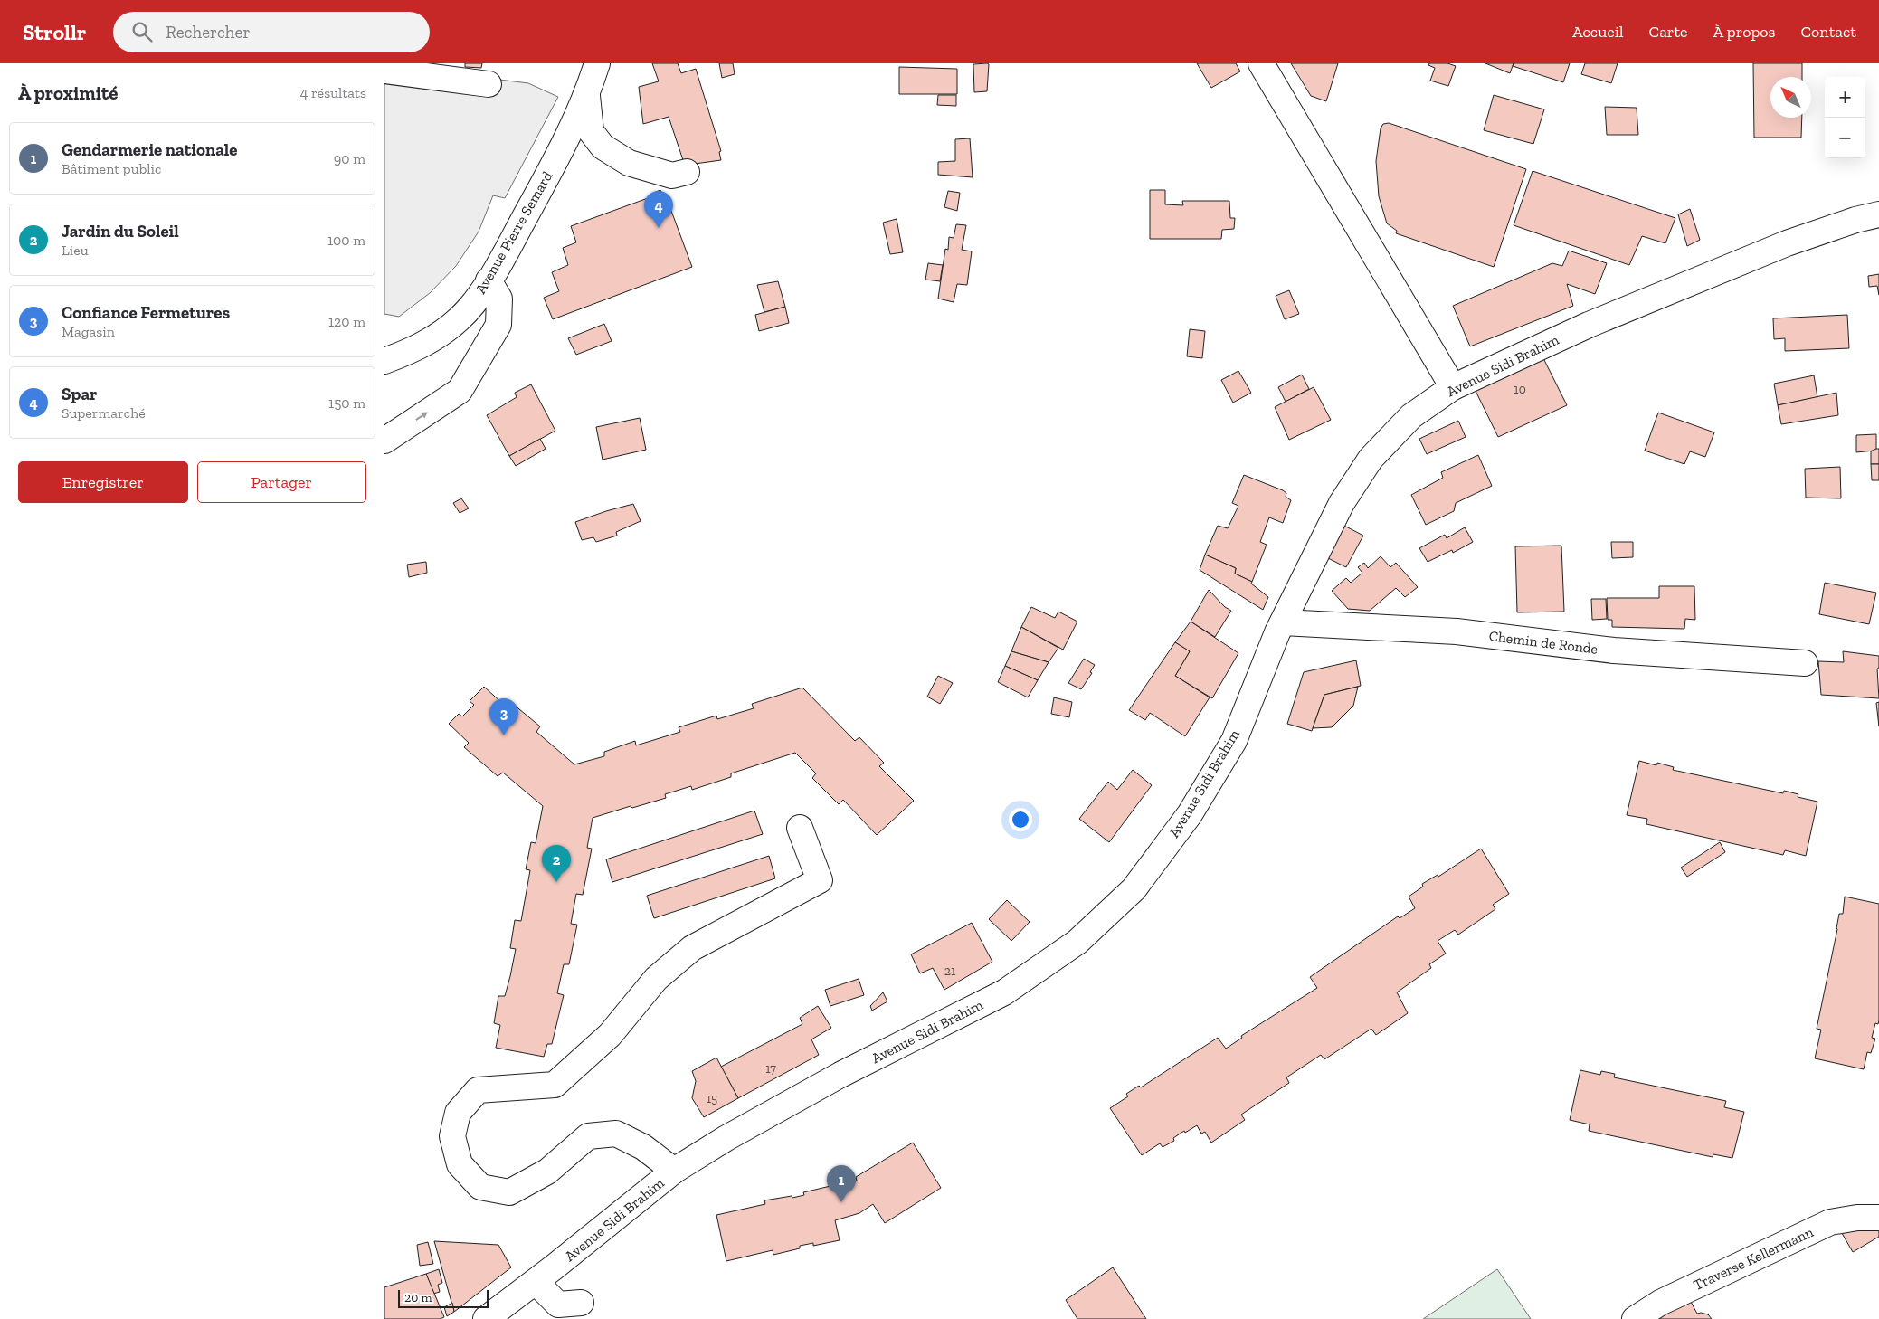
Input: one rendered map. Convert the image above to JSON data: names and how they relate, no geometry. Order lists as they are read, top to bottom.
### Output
{
  "streets": {
    "street": [
      "Avenue Pierre Semard",
      "Avenue Sidi Brahim",
      "Chemin de Ronde",
      "Traverse Kellermann"
    ]
  },
  "crossings": [
    ["Avenue Sidi Brahim", "Chemin de Ronde"]
  ],
  "house_numbers": [
    "10",
    "21",
    "17",
    "15"
  ],
  "scale_bar": "20 m",
  "north": "top left",
  "page": {
    "header": "Strollr",
    "search": "Rechercher",
    "nav": [
      "Accueil",
      "Carte",
      "À propos",
      "Contact"
    ],
    "heading": ["À proximité", "4 résultats"],
    "map_buttons": ["+", "−"],
    "list": [
      {
        "mark": "1",
        "name": "Gendarmerie nationale",
        "note": "Bâtiment public",
        "value": "90 m"
      },
      {
        "mark": "2",
        "name": "Jardin du Soleil",
        "note": "Lieu",
        "value": "100 m"
      },
      {
        "mark": "3",
        "name": "Confiance Fermetures",
        "note": "Magasin",
        "value": "120 m"
      },
      {
        "mark": "4",
        "name": "Spar",
        "note": "Supermarché",
        "value": "150 m"
      }
    ],
    "pins": [
      "4",
      "3",
      "2",
      "1"
    ],
    "buttons": ["Enregistrer", "Partager"],
    "scale": "20 m"
  }
}
